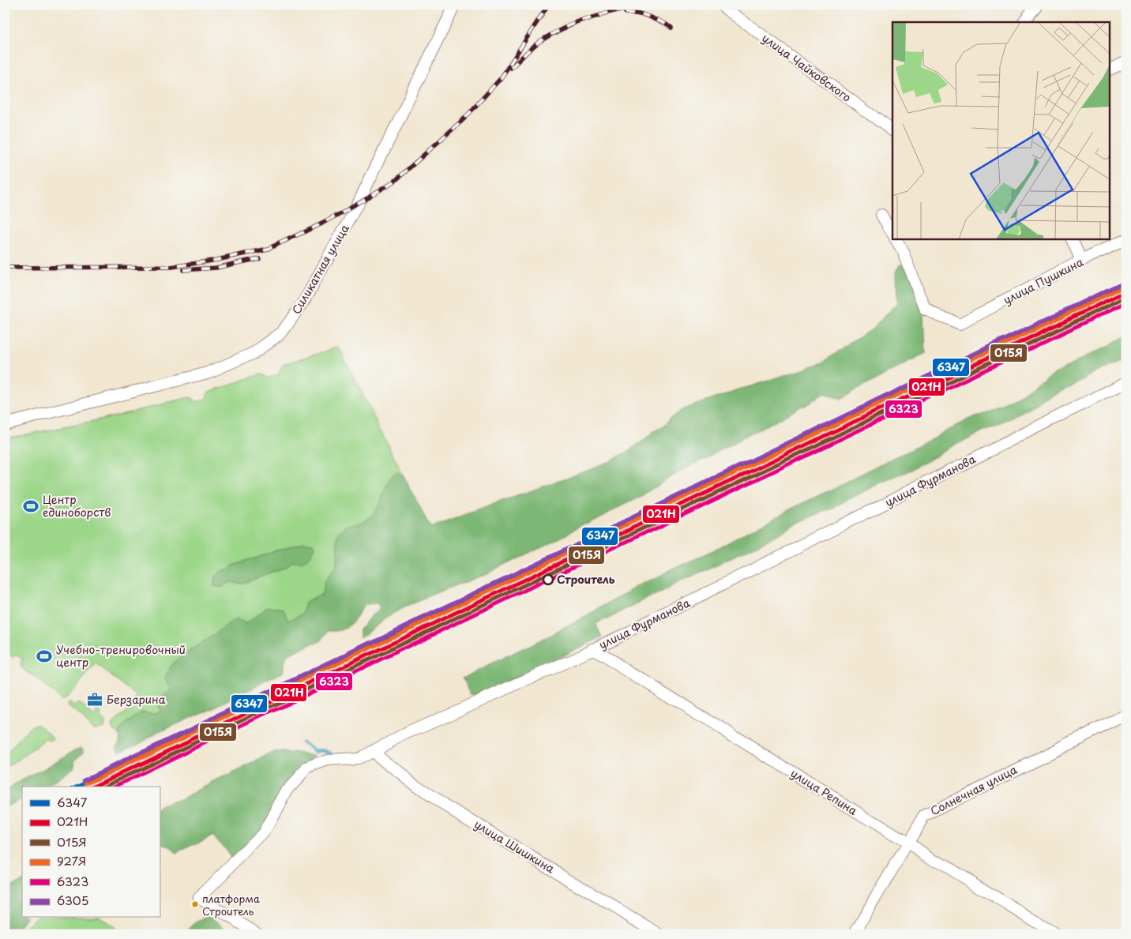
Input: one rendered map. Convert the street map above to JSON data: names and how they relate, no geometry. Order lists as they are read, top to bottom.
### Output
{
  "streets": {
    "street": [
      "улица Чайковского",
      "Силикатная улица",
      "улица Пушкина",
      "улица Фурманова",
      "Солнечная улица",
      "улица Репина",
      "улица Шишкина"
    ]
  },
  "crossings": [
    ["улица Фурманова", "улица Репина"],
    ["улица Фурманова", "улица Шишкина"],
    ["Солнечная улица", "улица Репина"]
  ],
  "places": {
    "sports": ["Центр единоборств", "Учебно-тренировочный центр"],
    "other": ["Строитель", "платформа Строитель"],
    "office": ["Берзарина"]
  },
  "lines": [
    "transit line 6347",
    "transit line 6305",
    "transit line 927Я",
    "transit line 021Н",
    "transit line 015Я",
    "transit line 6323"
  ],
  "legend": [
    "6347",
    "021Н",
    "015Я",
    "927Я",
    "6323",
    "6305"
  ]
}
